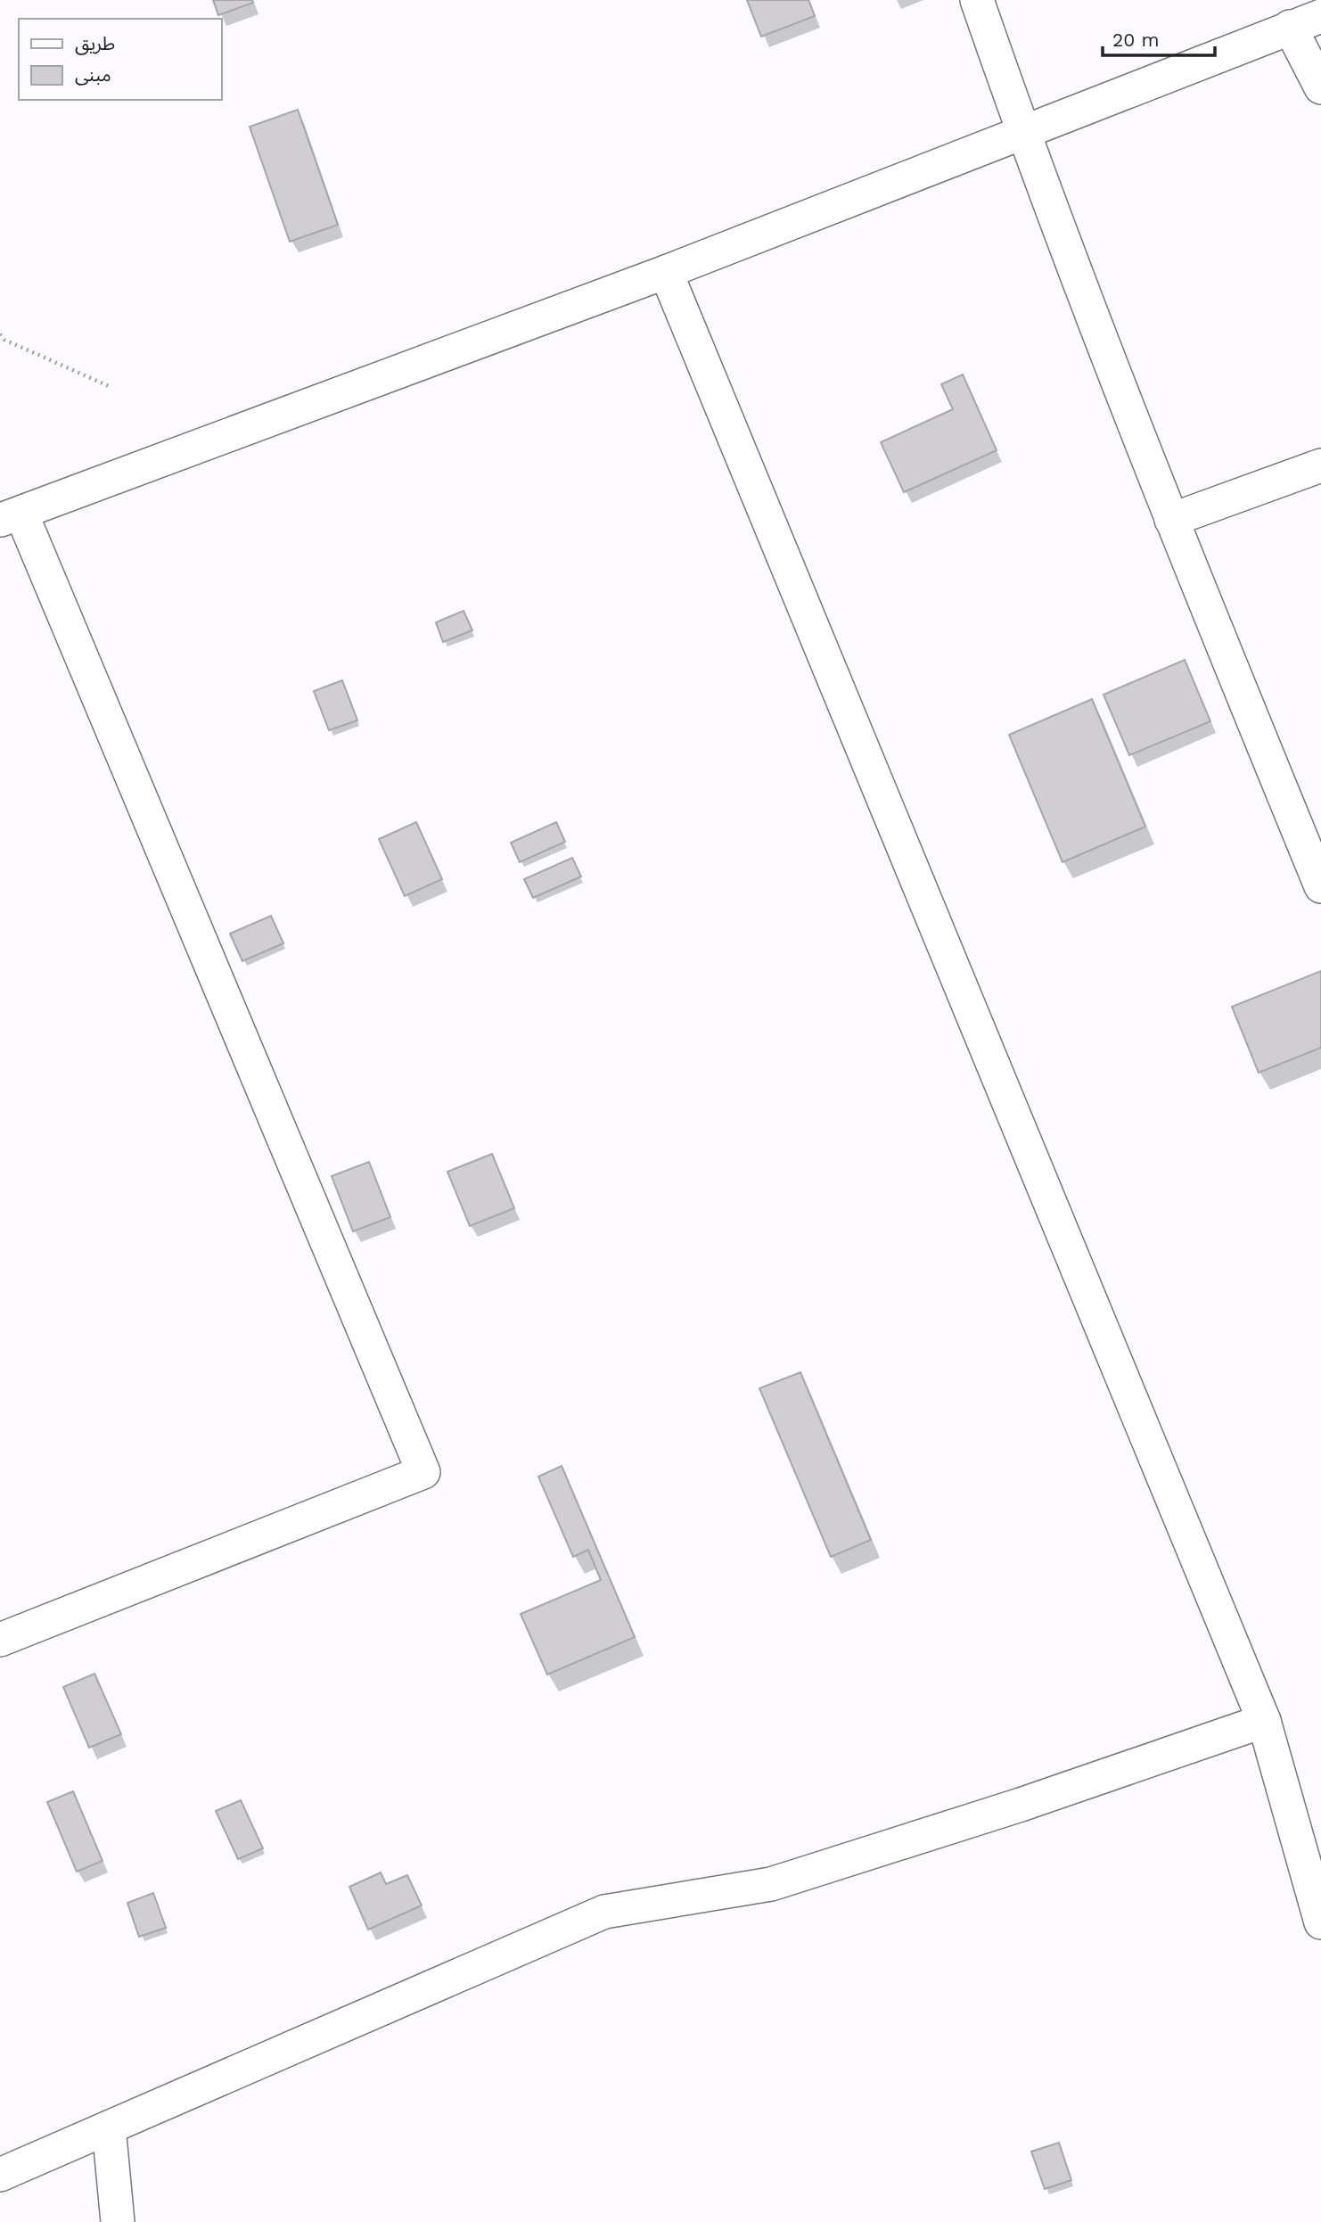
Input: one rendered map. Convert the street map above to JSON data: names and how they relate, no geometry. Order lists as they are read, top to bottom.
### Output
{
  "legend": ["طريق", "مبنى"],
  "scale_bar": "20 m"
}
